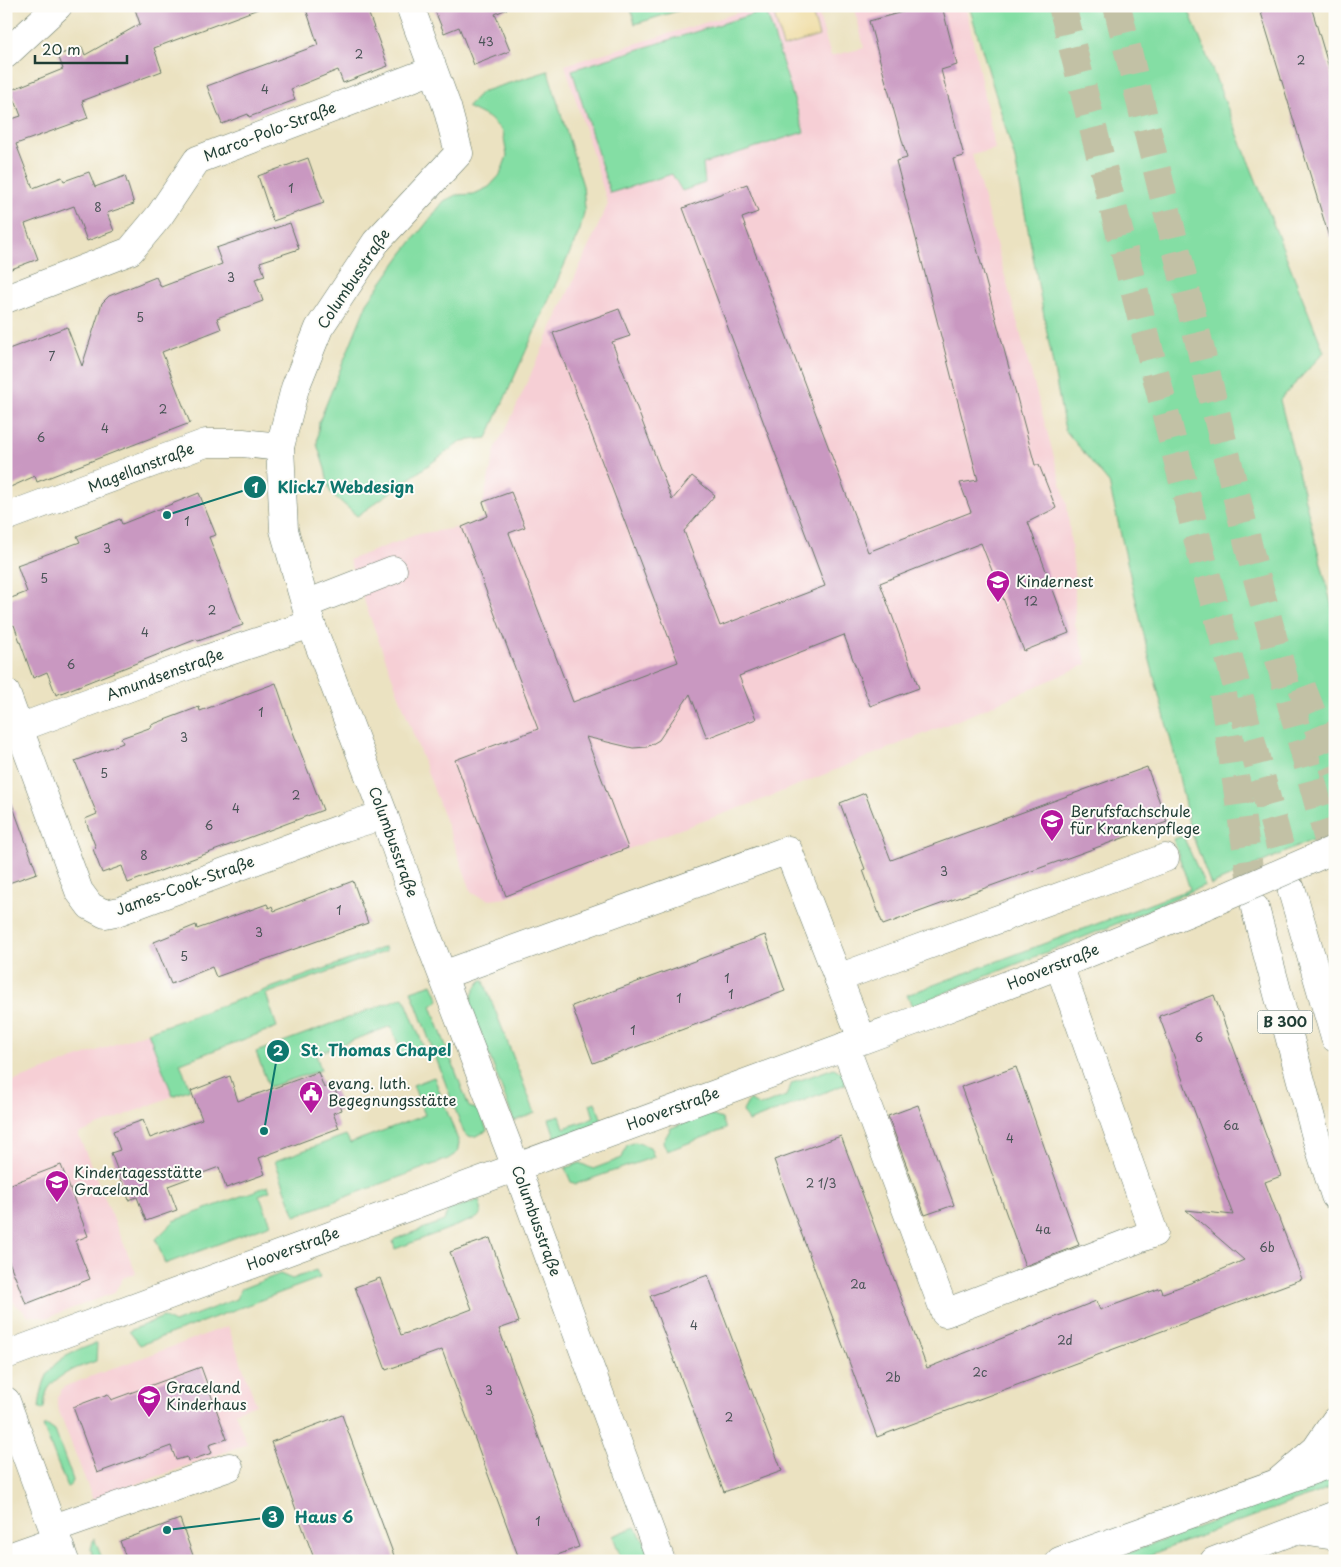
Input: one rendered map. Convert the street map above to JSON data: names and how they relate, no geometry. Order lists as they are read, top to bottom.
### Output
{
  "streets": {
    "main road": [
      "Marco-Polo-Straße",
      "Columbusstraße",
      "Magellanstraße",
      "Amundsenstraße",
      "James-Cook-Straße",
      "Hooverstraße",
      "B 300"
    ]
  },
  "crossings": [
    ["Marco-Polo-Straße", "Columbusstraße"],
    ["Columbusstraße", "Magellanstraße"],
    ["Columbusstraße", "Amundsenstraße"],
    ["Columbusstraße", "James-Cook-Straße"],
    ["Columbusstraße", "Hooverstraße"],
    ["Amundsenstraße", "James-Cook-Straße"]
  ],
  "places": {
    "other": ["Klick7 Webdesign", "St. Thomas Chapel", "Haus 6"],
    "school or university": [
      "Kindernest",
      "Berufsfachschule für Krankenpflege",
      "Kindertagesstätte Graceland",
      "Graceland Kinderhaus"
    ],
    "public building": ["evang. luth. Begegnungsstätte"]
  },
  "house_numbers": [
    "43",
    "2",
    "2",
    "4",
    "1",
    "8",
    "3",
    "5",
    "7",
    "2",
    "4",
    "6",
    "1",
    "3",
    "5",
    "12",
    "2",
    "4",
    "6",
    "1",
    "3",
    "5",
    "2",
    "4",
    "6",
    "8",
    "3",
    "1",
    "3",
    "5",
    "1",
    "1",
    "1",
    "1",
    "6",
    "6a",
    "4",
    "2 1/3",
    "4a",
    "6b",
    "2a",
    "4",
    "2d",
    "2c",
    "2b",
    "3",
    "2",
    "1"
  ],
  "scale_bar": "20 m"
}
